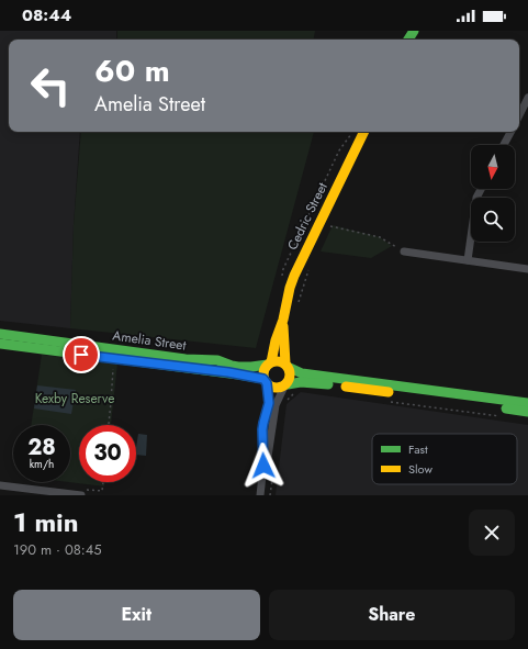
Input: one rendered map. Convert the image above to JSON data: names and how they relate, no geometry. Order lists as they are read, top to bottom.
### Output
{
  "streets": {
    "main road": ["Cedric Street", "Amelia Street"]
  },
  "crossings": [
    ["Cedric Street", "Amelia Street"]
  ],
  "parks": ["Kexby Reserve"],
  "legend": ["Fast", "Slow"],
  "north": "bottom",
  "page": {
    "status": "08:44",
    "turn": ["60 m", "Amelia Street"],
    "speed": "28 km/h",
    "limit": "30",
    "heading": ["1 min", "190 m · 08:45"],
    "buttons": ["Exit", "Share"]
  }
}
